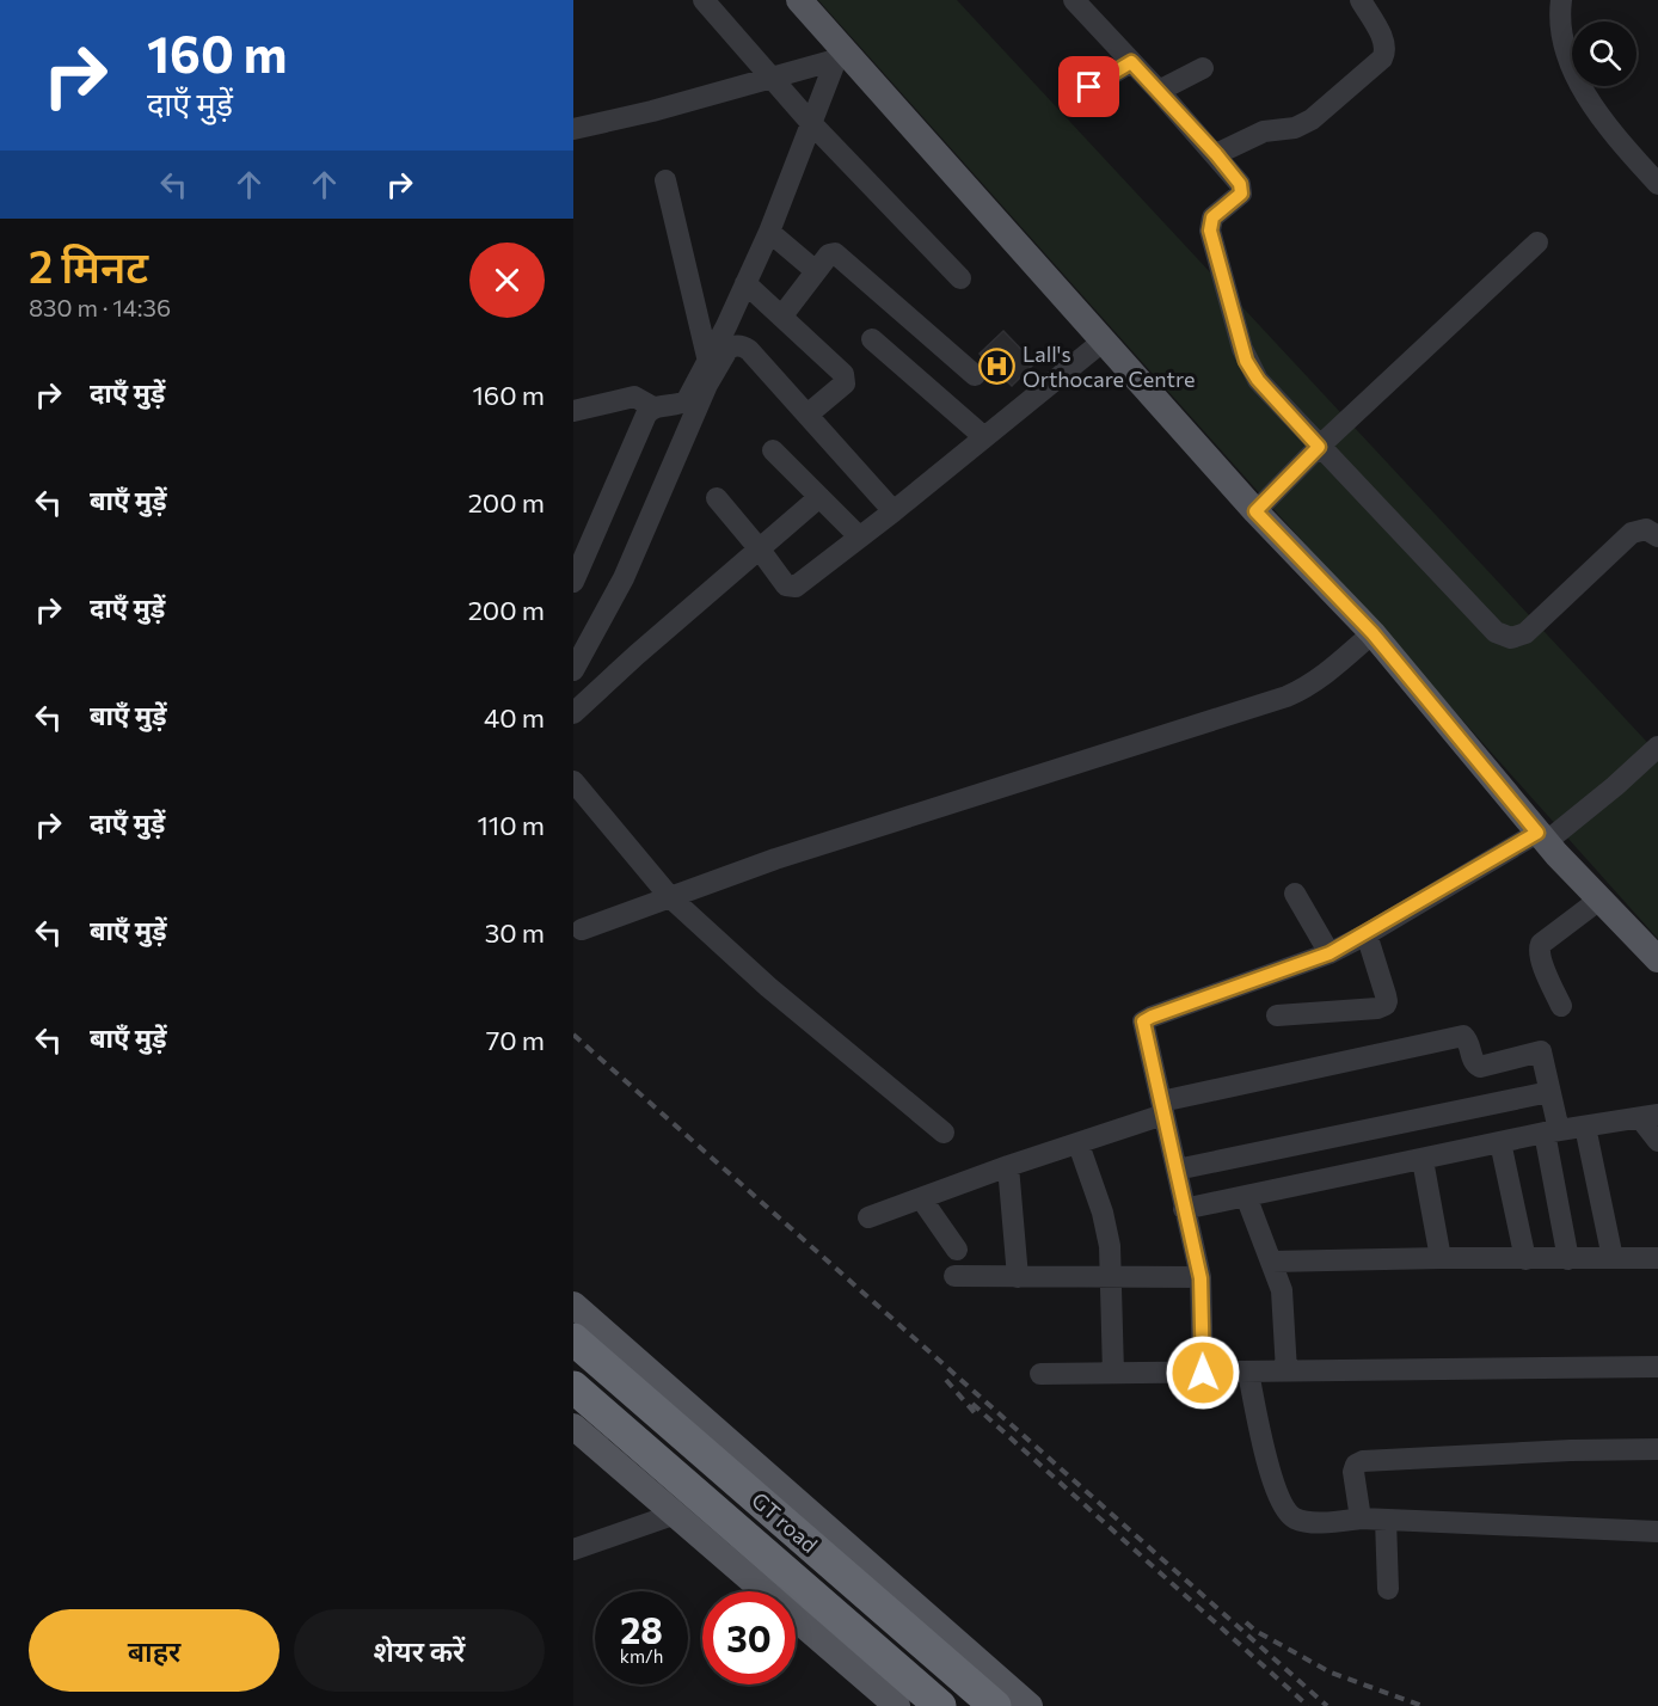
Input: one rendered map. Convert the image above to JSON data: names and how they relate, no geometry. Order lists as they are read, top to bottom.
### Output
{
  "streets": {
    "highway": ["GT road"]
  },
  "places": {
    "hospital": ["Lall's Orthocare Centre"]
  },
  "page": {
    "turn": ["160 m", "दाएँ मुड़ें"],
    "heading": ["2 मिनट", "830 m · 14:36"],
    "list": [
      {
        "name": "दाएँ मुड़ें",
        "value": "160 m"
      },
      {
        "name": "बाएँ मुड़ें",
        "value": "200 m"
      },
      {
        "name": "दाएँ मुड़ें",
        "value": "200 m"
      },
      {
        "name": "बाएँ मुड़ें",
        "value": "40 m"
      },
      {
        "name": "दाएँ मुड़ें",
        "value": "110 m"
      },
      {
        "name": "बाएँ मुड़ें",
        "value": "30 m"
      },
      {
        "name": "बाएँ मुड़ें",
        "value": "70 m"
      }
    ],
    "speed": "28 km/h",
    "limit": "30",
    "buttons": ["बाहर", "शेयर करें"]
  }
}
